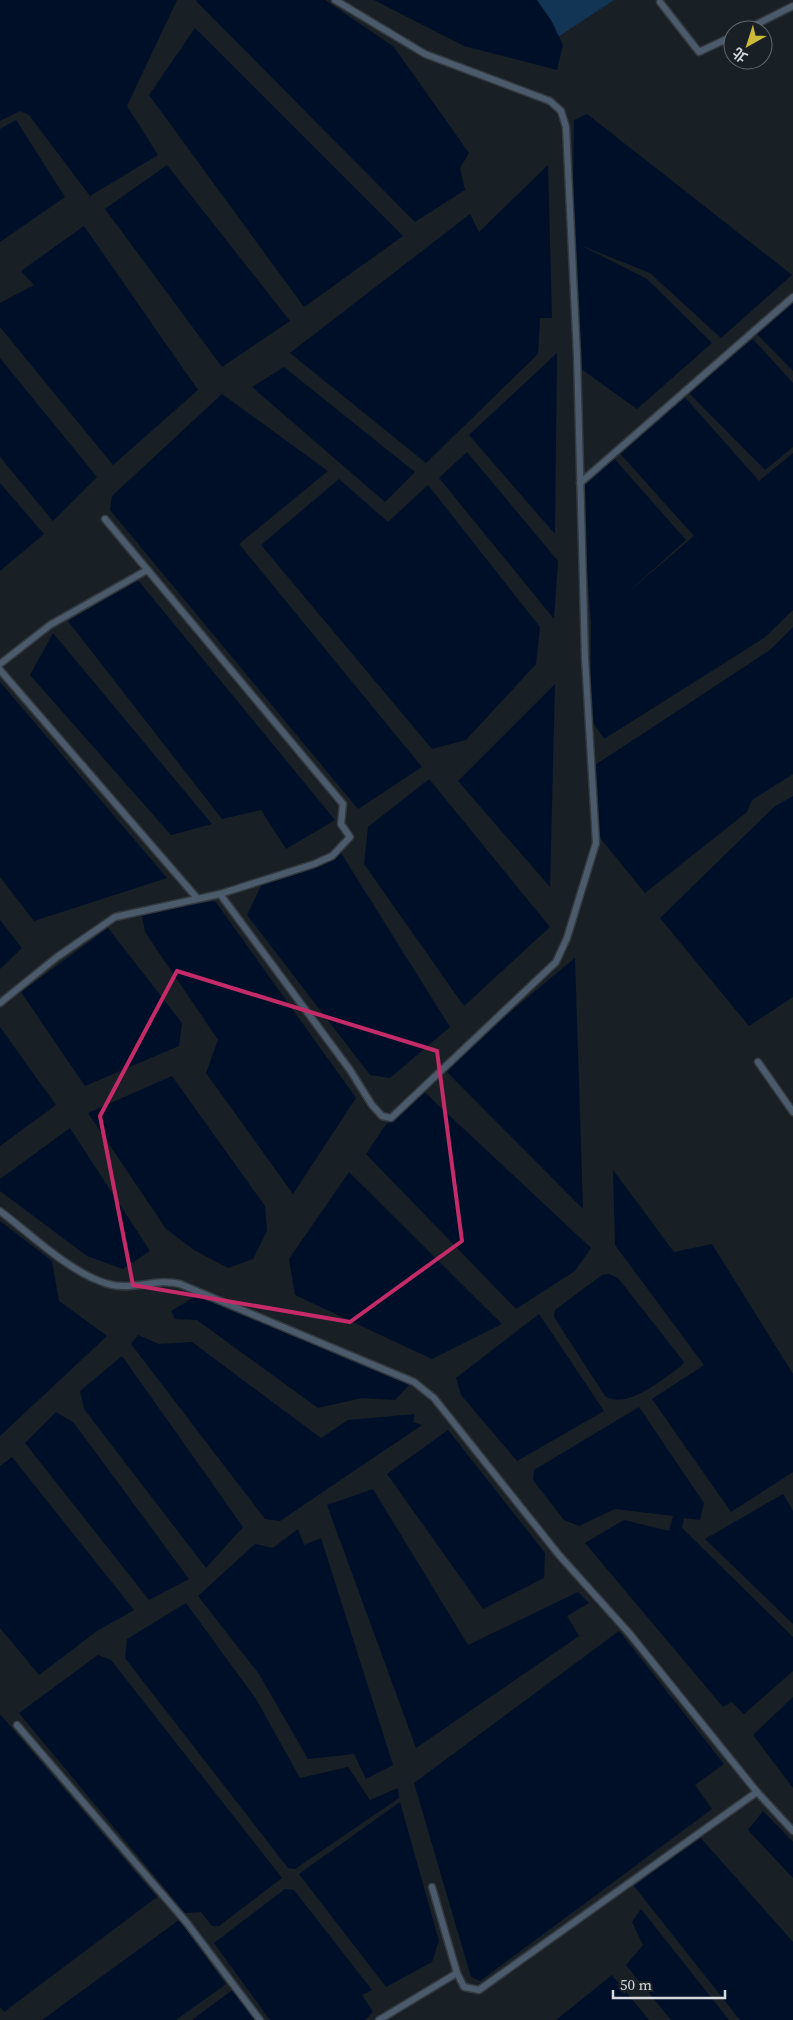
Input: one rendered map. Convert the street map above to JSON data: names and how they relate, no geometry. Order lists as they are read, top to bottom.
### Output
{
  "scale_bar": "50 m",
  "north": "bottom left"
}
